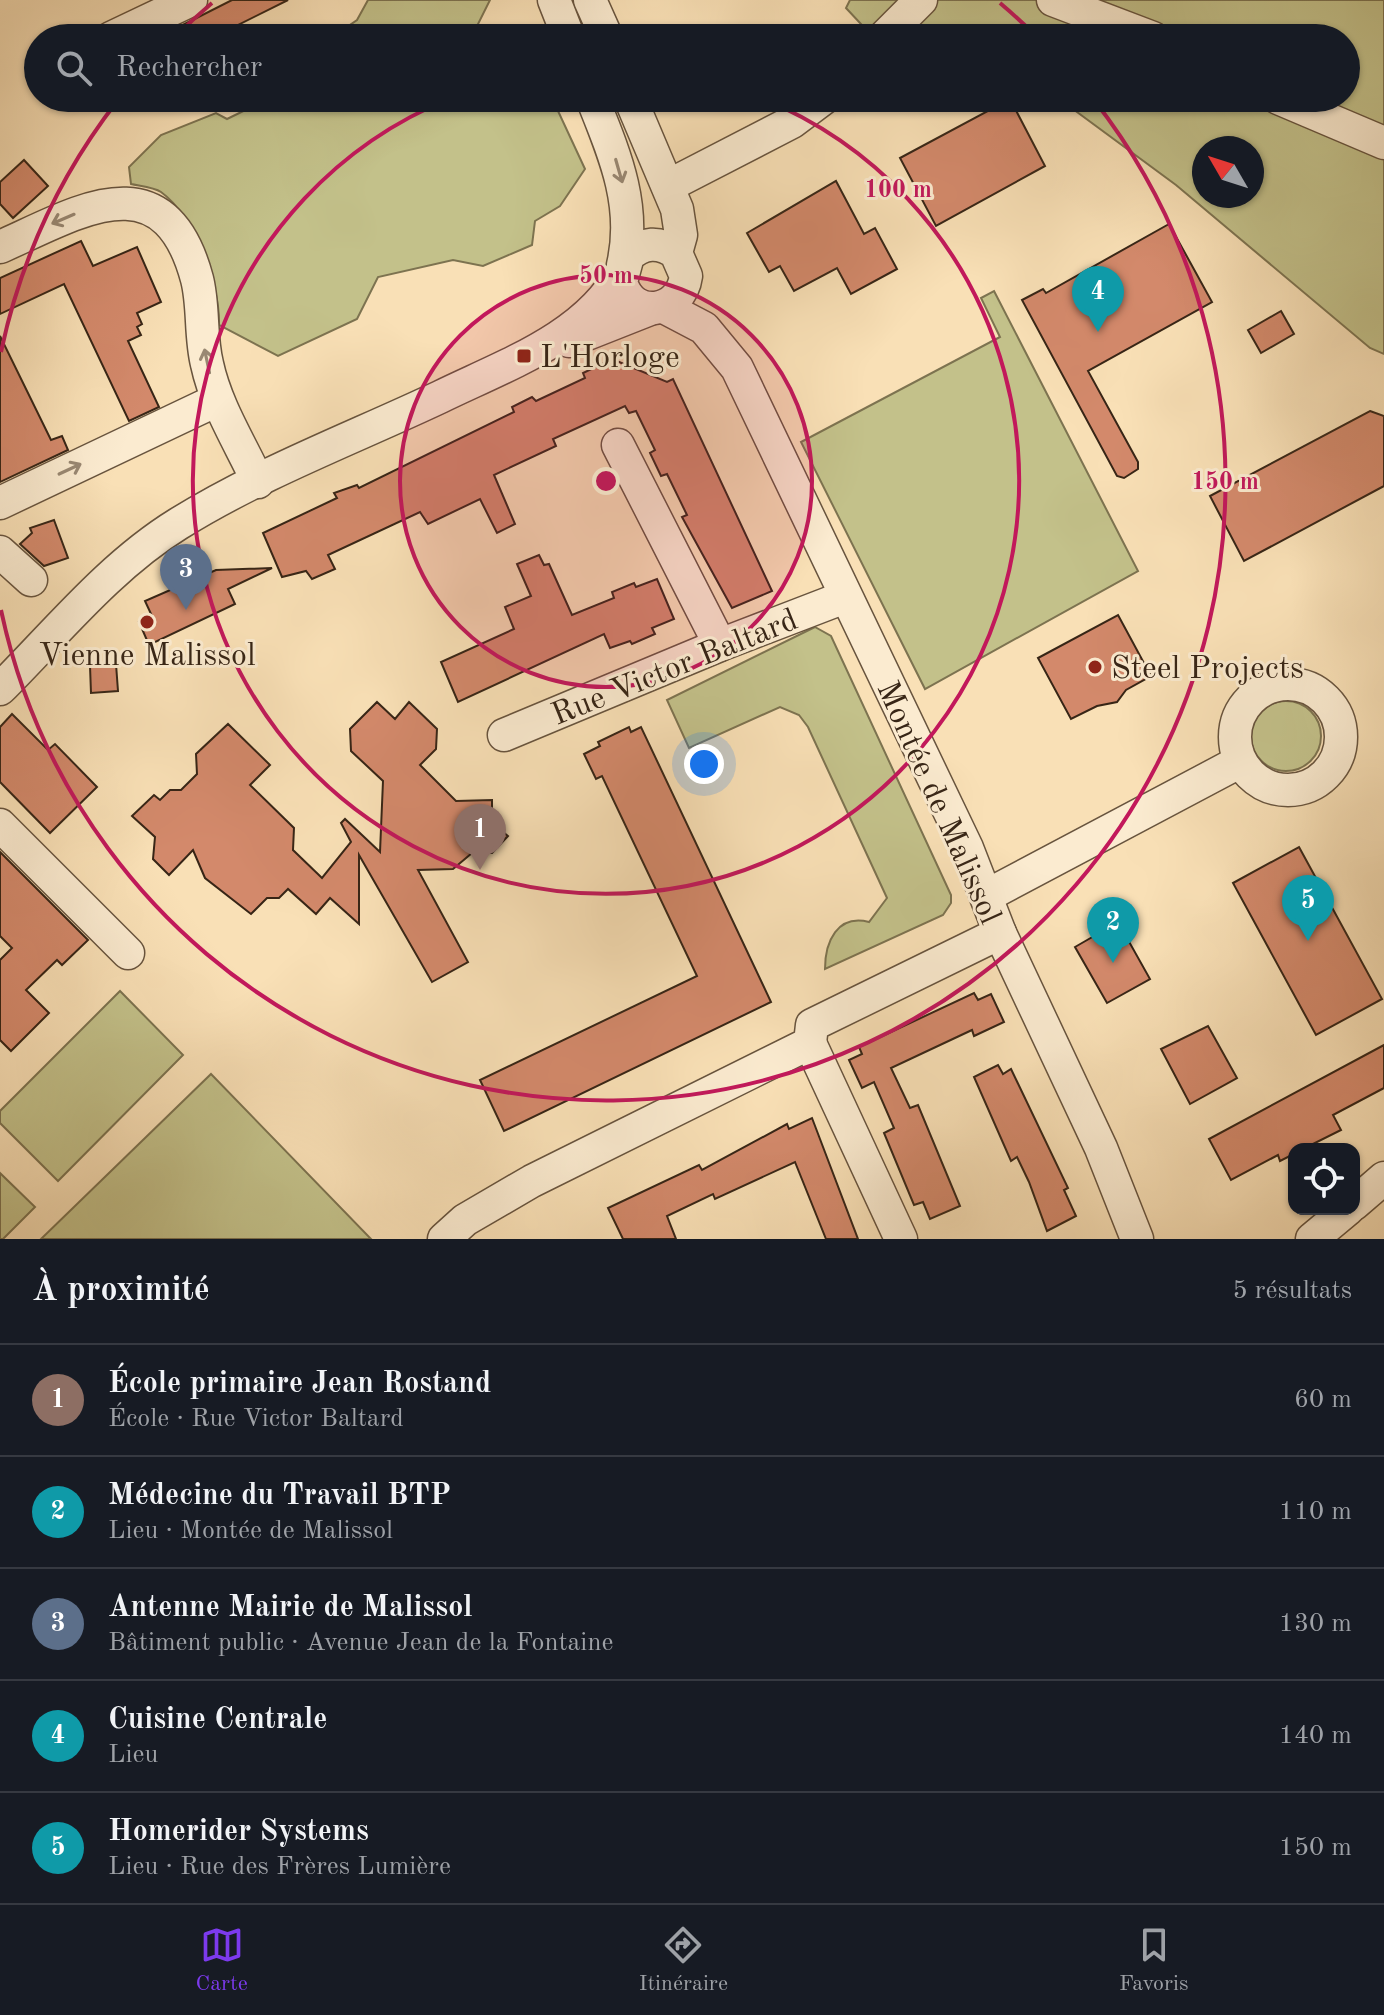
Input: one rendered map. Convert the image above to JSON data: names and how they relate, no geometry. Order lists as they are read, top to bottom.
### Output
{
  "streets": {
    "street": ["Rue Victor Baltard", "Montée de Malissol"]
  },
  "crossings": [
    ["Rue Victor Baltard", "Montée de Malissol"]
  ],
  "places": {
    "transit": ["L'Horloge"],
    "other": ["Vienne Malissol", "Steel Projects"]
  },
  "north": "top left",
  "page": {
    "search": "Rechercher",
    "pins": [
      "4",
      "3",
      "1",
      "5",
      "2"
    ],
    "heading": ["À proximité", "5 résultats"],
    "list": [
      {
        "mark": "1",
        "name": "École primaire Jean Rostand",
        "note": "École · Rue Victor Baltard",
        "value": "60 m"
      },
      {
        "mark": "2",
        "name": "Médecine du Travail BTP",
        "note": "Lieu · Montée de Malissol",
        "value": "110 m"
      },
      {
        "mark": "3",
        "name": "Antenne Mairie de Malissol",
        "note": "Bâtiment public · Avenue Jean de la Fontaine",
        "value": "130 m"
      },
      {
        "mark": "4",
        "name": "Cuisine Centrale",
        "note": "Lieu",
        "value": "140 m"
      },
      {
        "mark": "5",
        "name": "Homerider Systems",
        "note": "Lieu · Rue des Frères Lumière",
        "value": "150 m"
      }
    ],
    "nav": ["Carte", "Itinéraire", "Favoris"]
  },
  "rings": ["100 m", "50 m", "150 m"]
}
